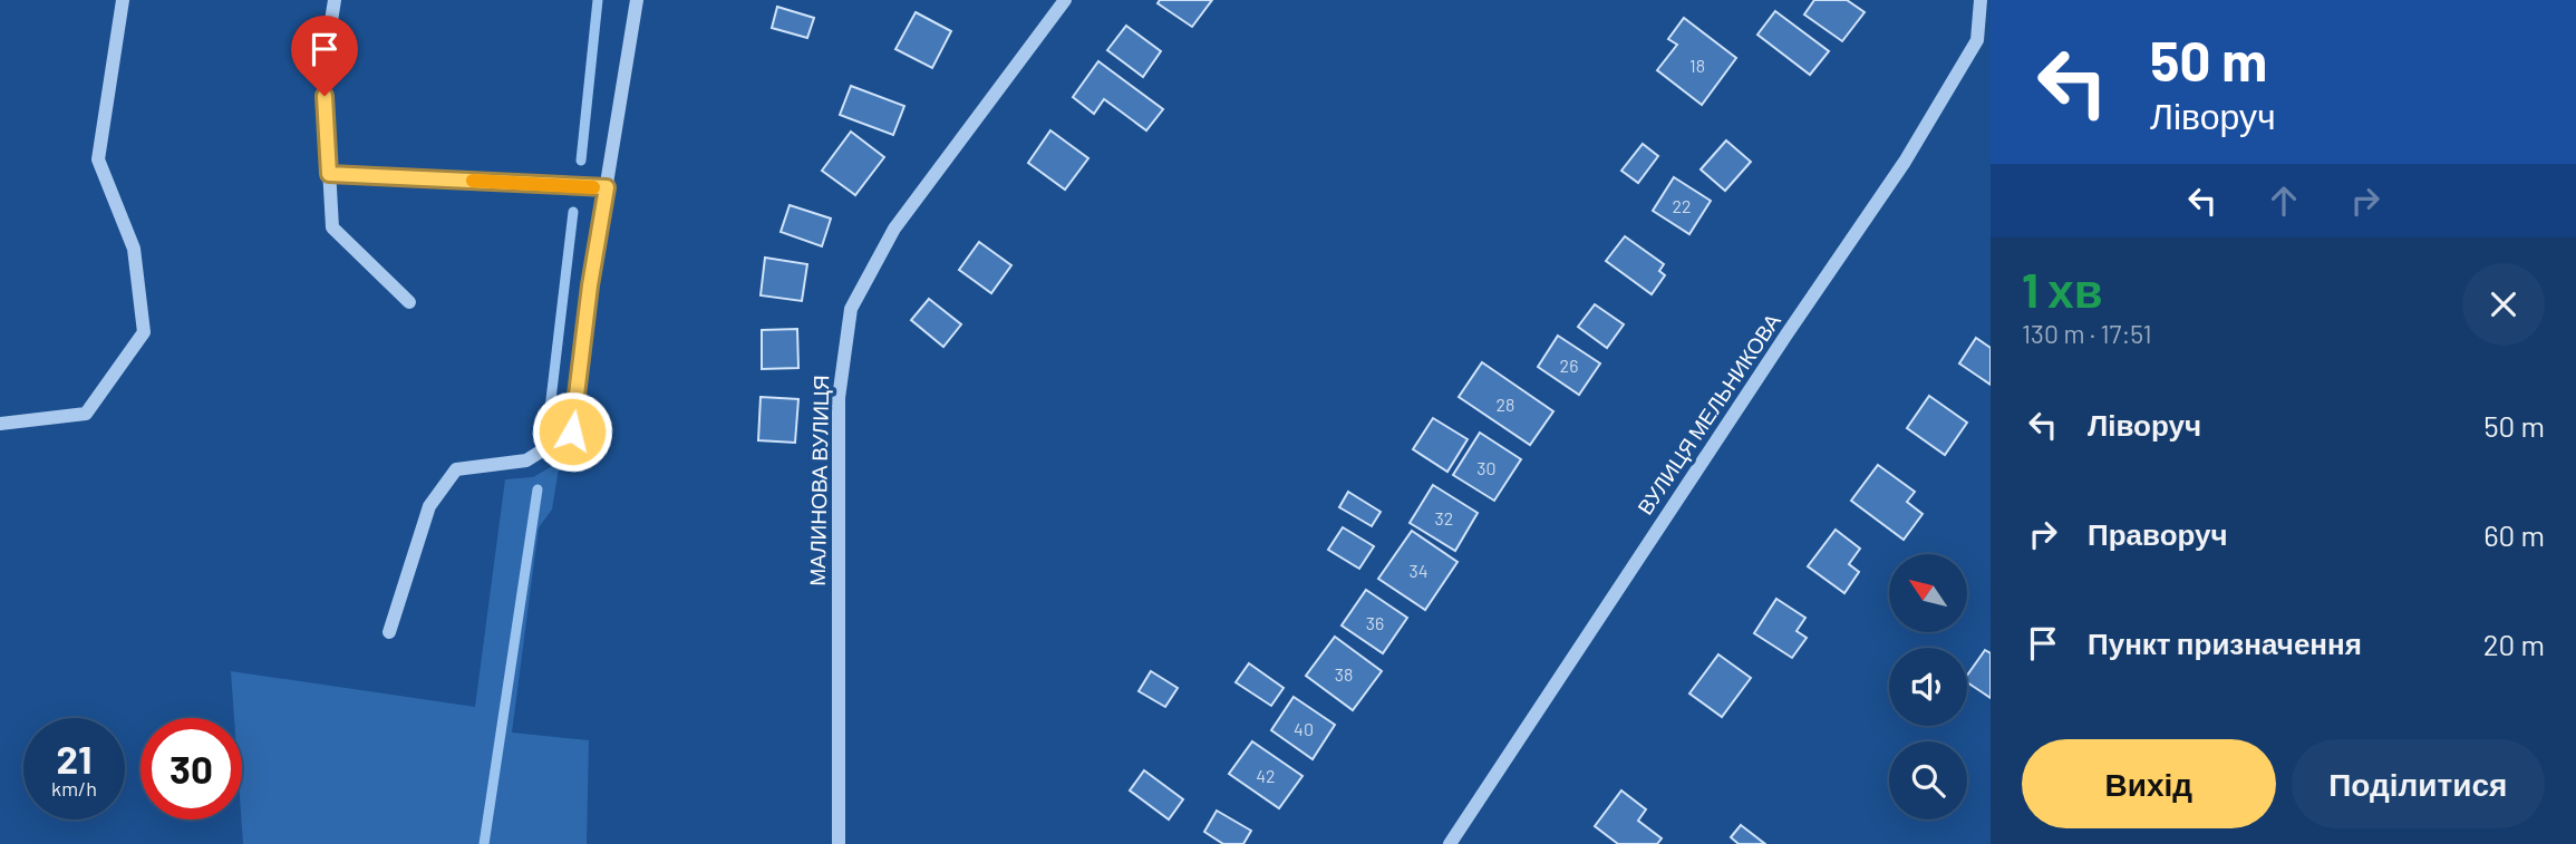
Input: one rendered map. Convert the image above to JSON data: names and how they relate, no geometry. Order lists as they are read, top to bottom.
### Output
{
  "streets": {
    "street": ["ВУЛИЦЯ МЕЛЬНИКОВА", "МАЛИНОВА ВУЛИЦЯ"]
  },
  "house_numbers": [
    "18",
    "22",
    "26",
    "28",
    "30",
    "32",
    "34",
    "36",
    "38",
    "40",
    "42"
  ],
  "north": "top left",
  "page": {
    "turn": ["50 m", "Ліворуч"],
    "heading": ["1 хв", "130 m · 17:51"],
    "list": [
      {
        "name": "Ліворуч",
        "value": "50 m"
      },
      {
        "name": "Праворуч",
        "value": "60 m"
      },
      {
        "name": "Пункт призначення",
        "value": "20 m"
      }
    ],
    "speed": "21 km/h",
    "limit": "30",
    "buttons": ["Вихід", "Поділитися"]
  }
}
